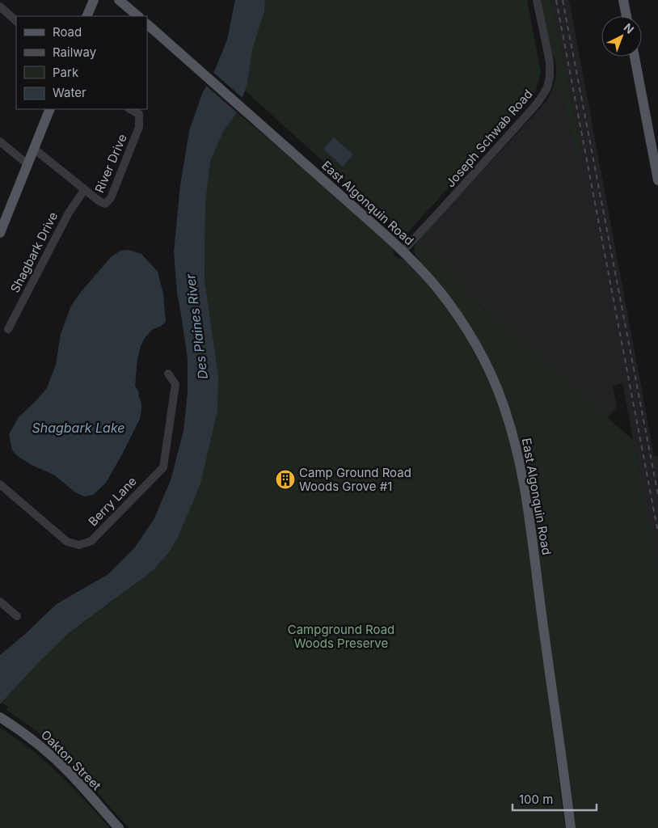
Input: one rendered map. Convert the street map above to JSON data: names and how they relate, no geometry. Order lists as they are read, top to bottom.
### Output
{
  "streets": {
    "main road": ["East Algonquin Road", "Oakton Street"],
    "street": [
      "Joseph Schwab Road",
      "River Drive",
      "Shagbark Drive",
      "Berry Lane"
    ]
  },
  "crossings": [
    ["Joseph Schwab Road", "East Algonquin Road"],
    ["River Drive", "Shagbark Drive"]
  ],
  "water": ["Des Plaines River", "Shagbark Lake"],
  "parks": ["Campground Road Woods Preserve"],
  "places": {
    "building": ["Camp Ground Road Woods Grove #1"]
  },
  "legend": [
    "Road",
    "Railway",
    "Park",
    "Water"
  ],
  "scale_bar": "100 m",
  "north": "top right"
}
